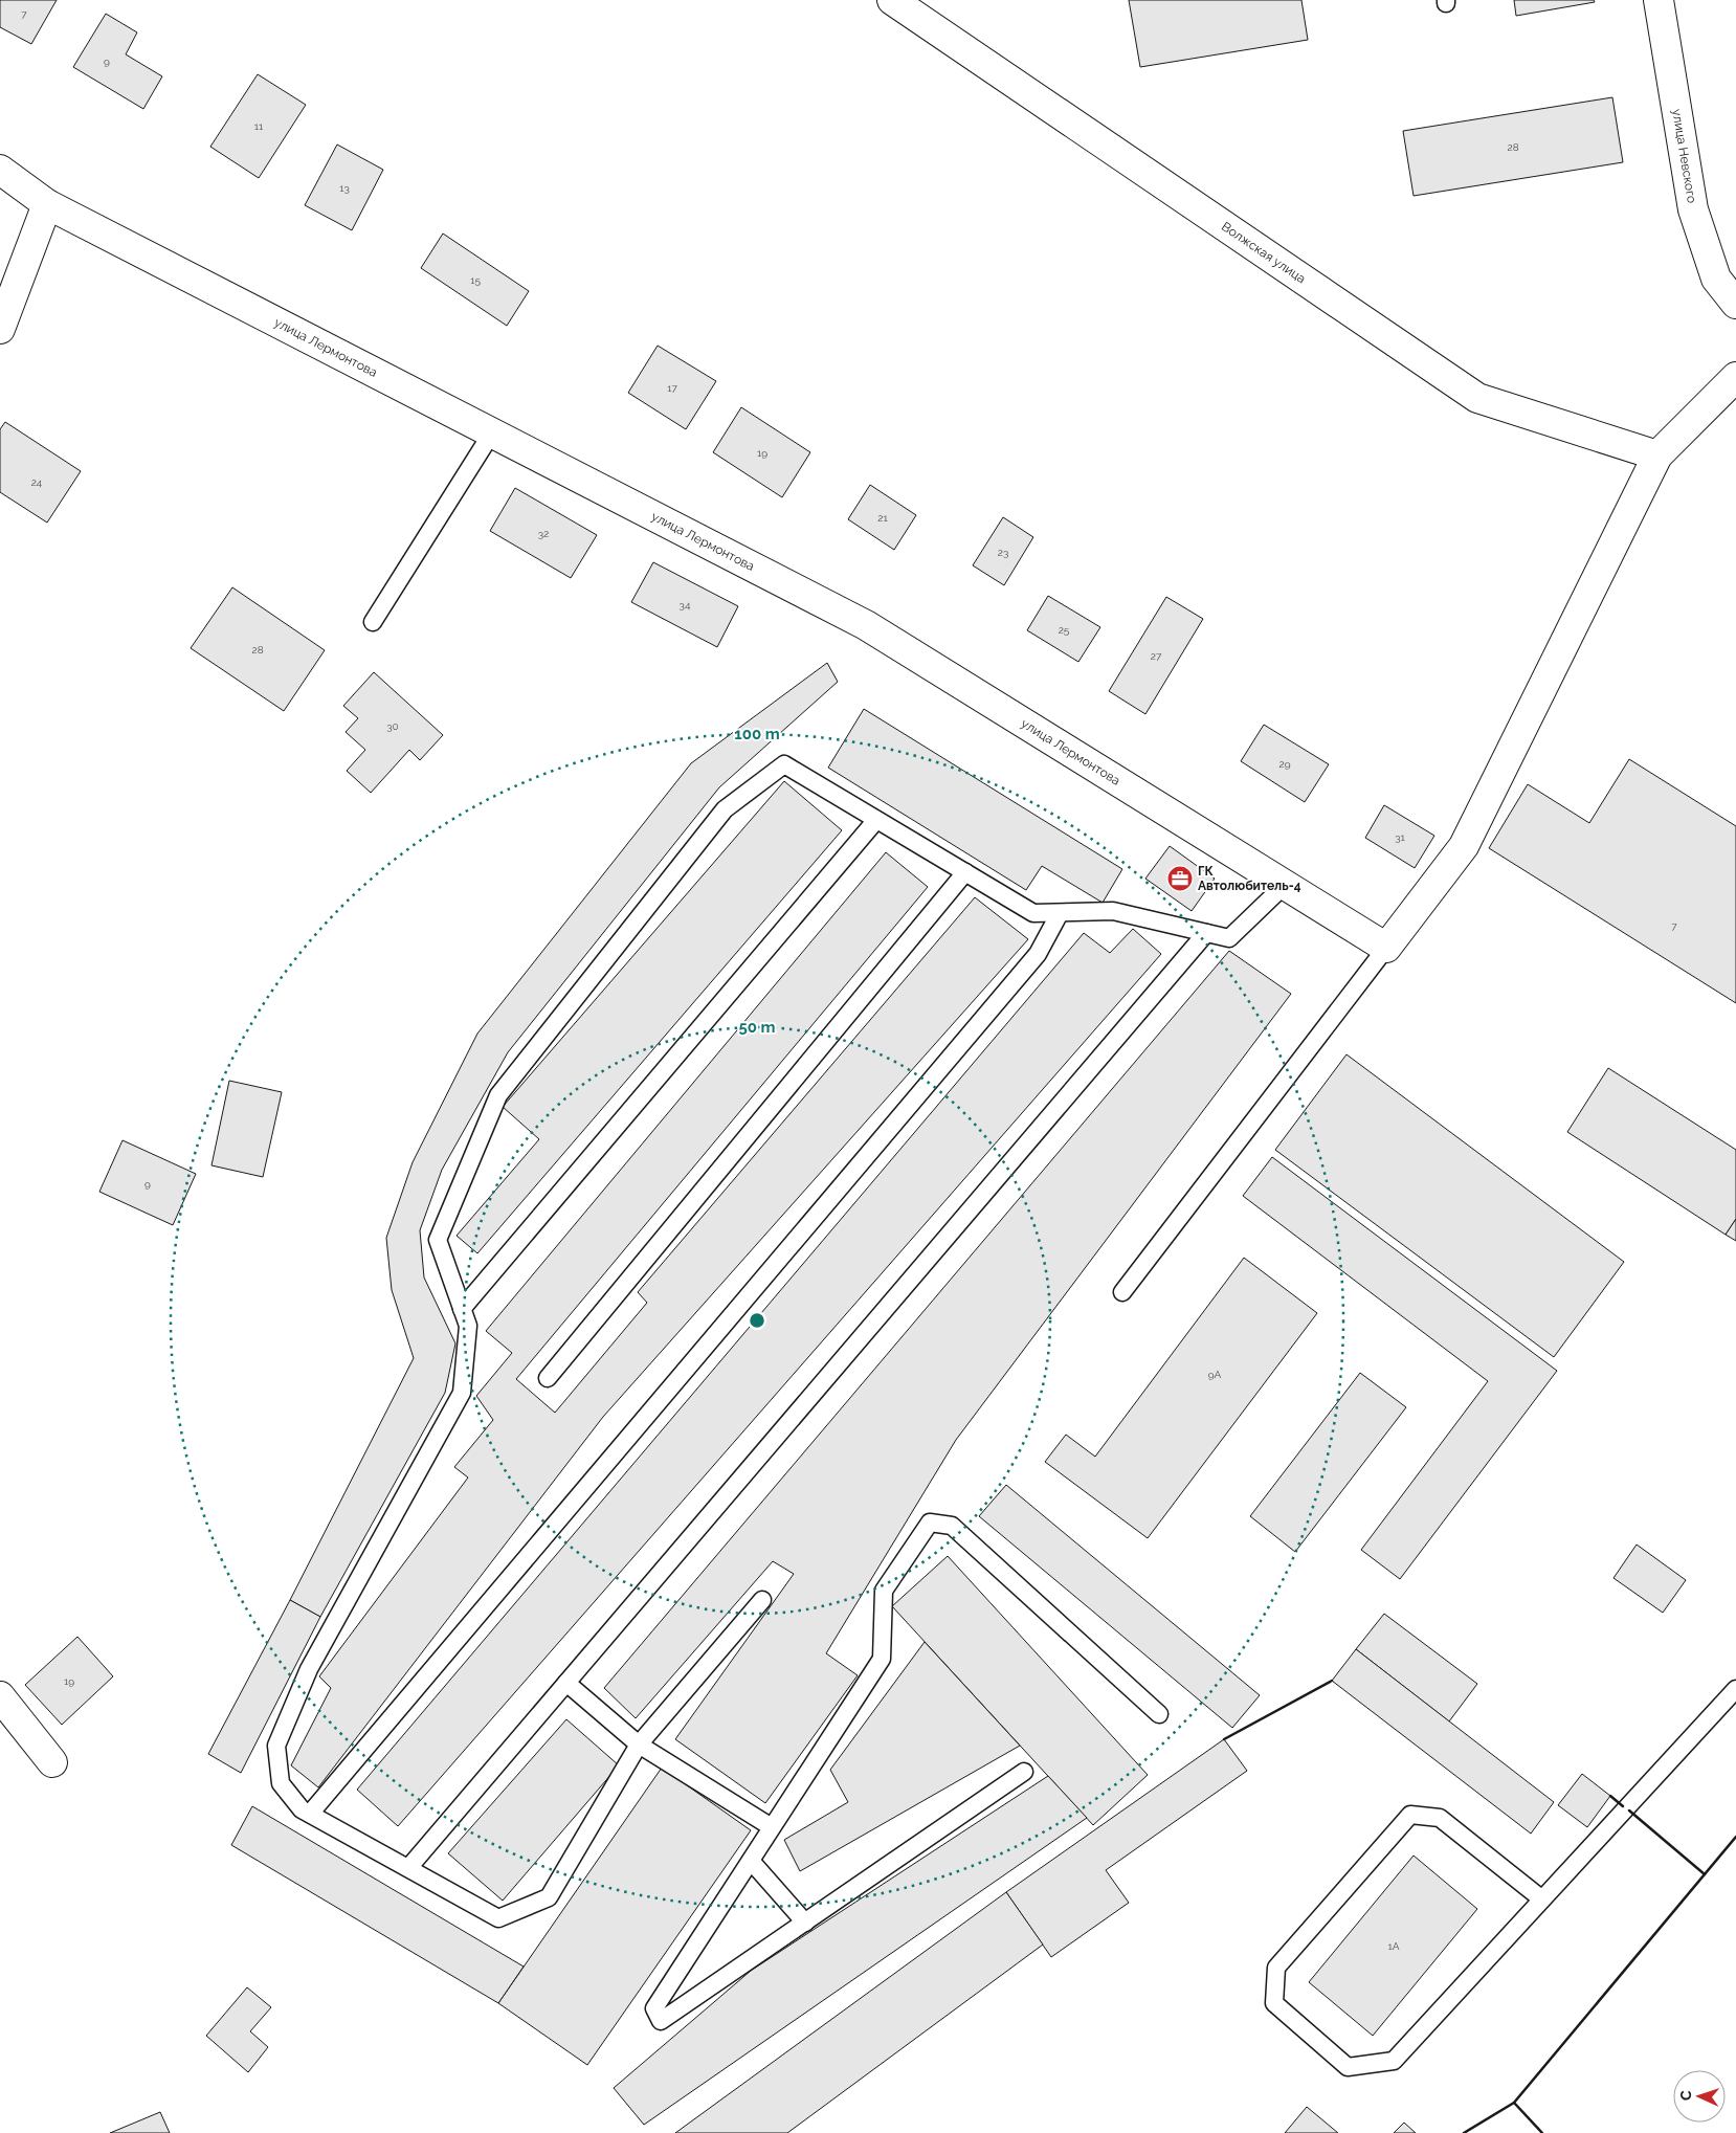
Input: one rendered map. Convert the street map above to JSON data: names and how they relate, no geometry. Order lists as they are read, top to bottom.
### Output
{
  "streets": {
    "street": ["улица Невского", "Волжская улица", "улица Лермонтова"]
  },
  "places": {
    "office": ["ГК Автолюбитель-4"]
  },
  "house_numbers": [
    "7",
    "9",
    "11",
    "28",
    "13",
    "15",
    "17",
    "19",
    "24",
    "21",
    "32",
    "23",
    "34",
    "25",
    "28",
    "27",
    "30",
    "29",
    "31",
    "7",
    "9",
    "9А",
    "19",
    "1А"
  ],
  "north": "left",
  "rings": ["100 m", "50 m"]
}
